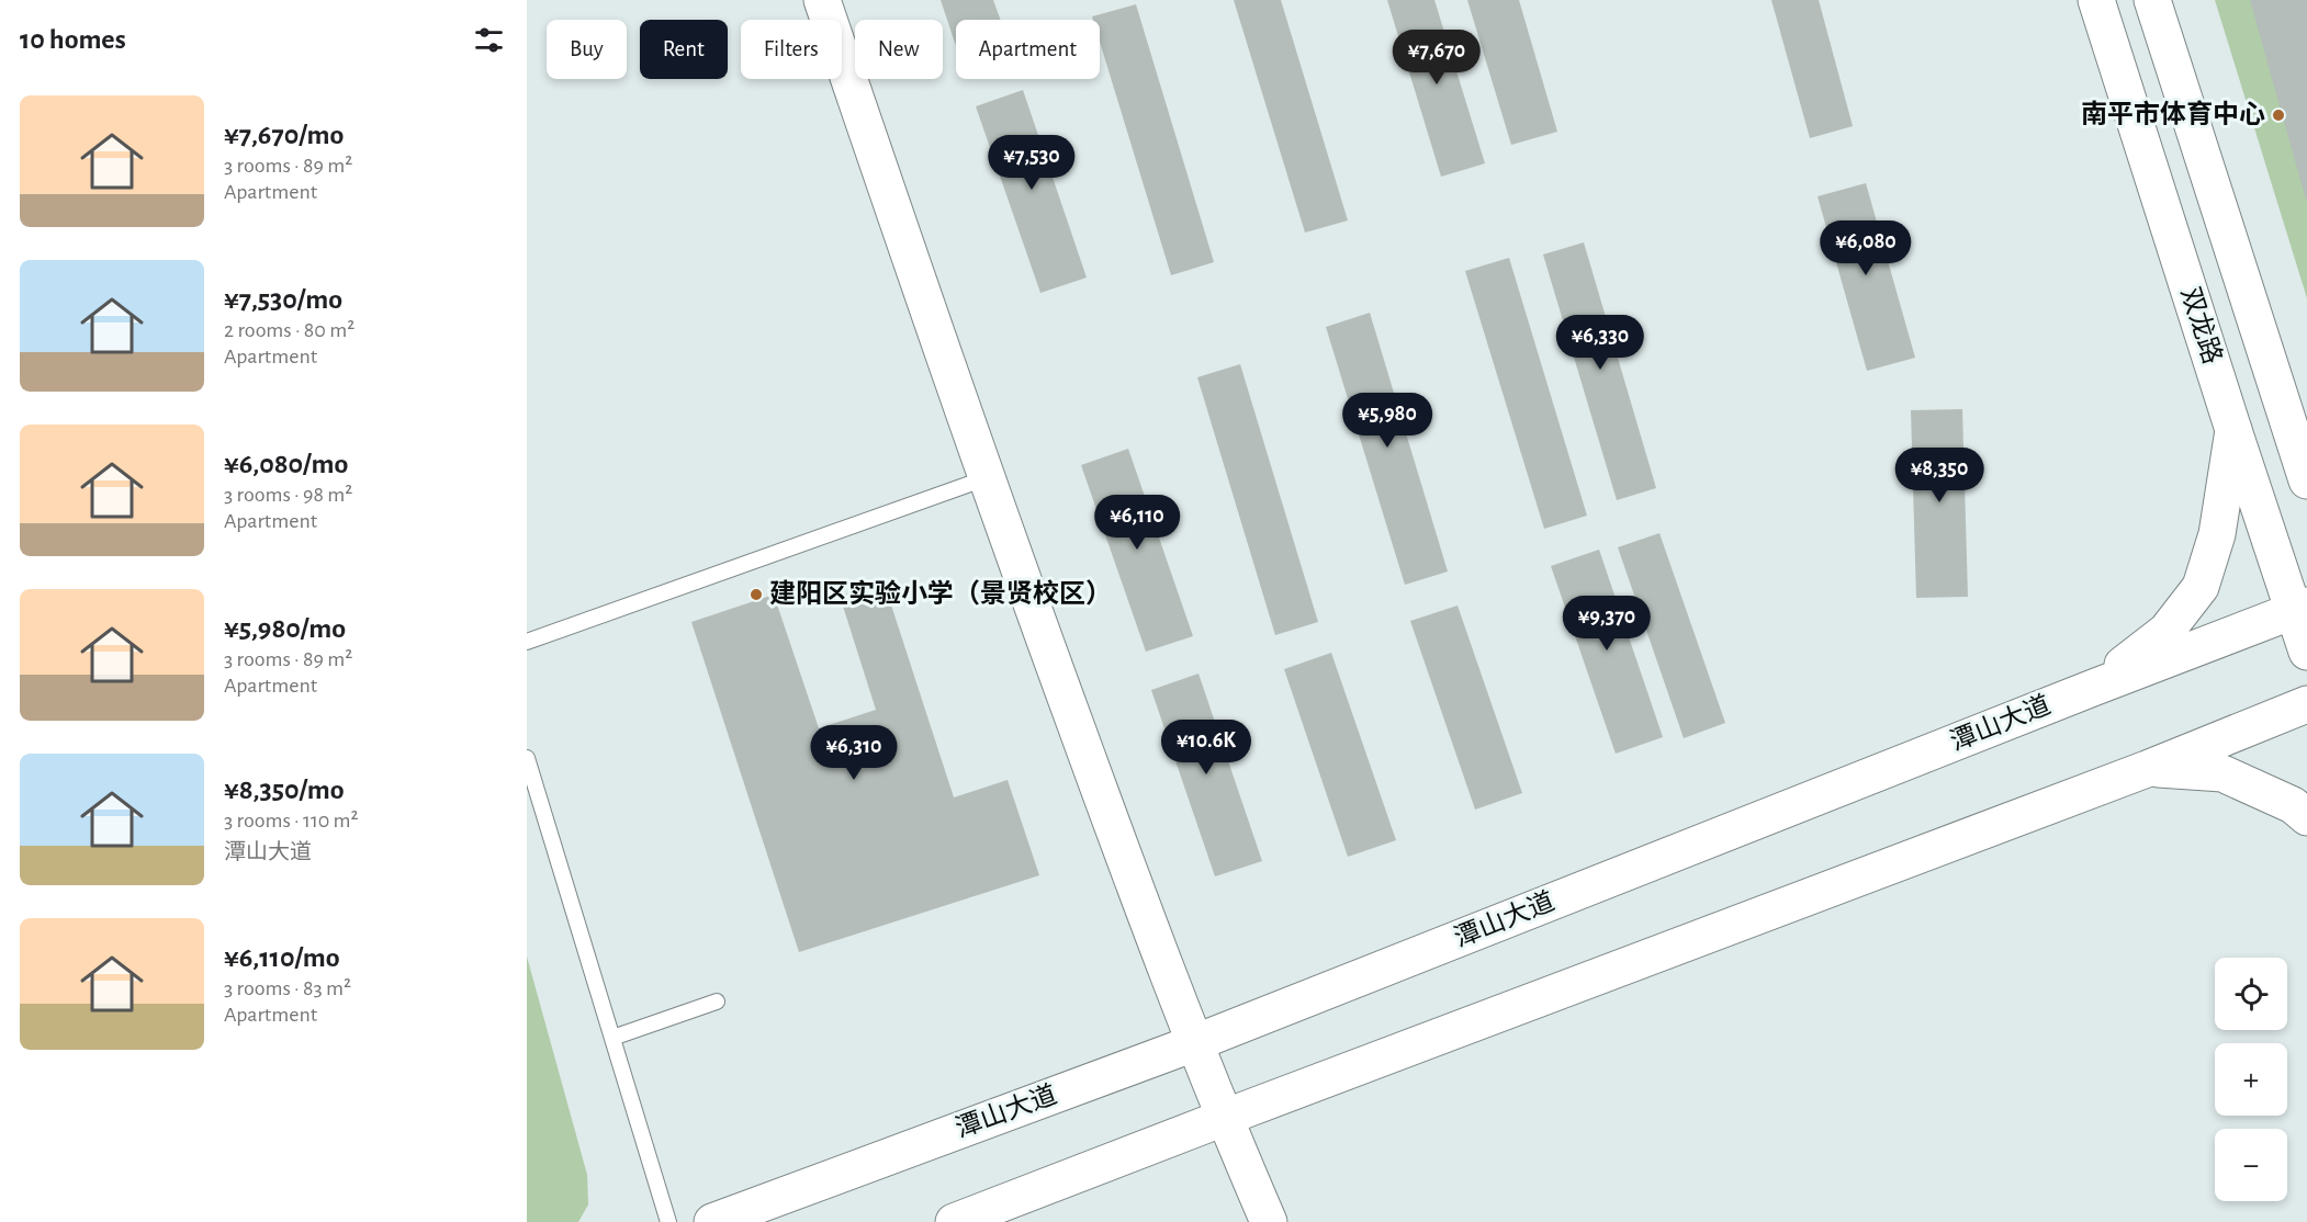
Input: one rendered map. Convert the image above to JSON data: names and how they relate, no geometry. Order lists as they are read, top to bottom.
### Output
{
  "streets": {
    "main road": ["双龙路", "潭山大道"]
  },
  "crossings": [
    ["双龙路", "潭山大道"]
  ],
  "places": ["南平市体育中心", "建阳区实验小学（景贤校区）"],
  "page": {
    "heading": "10 homes",
    "chip": [
      "Buy",
      "Rent",
      "Filters",
      "New",
      "Apartment"
    ],
    "price": [
      "¥7,670",
      "¥7,530",
      "¥6,080",
      "¥6,330",
      "¥5,980",
      "¥8,350",
      "¥6,110",
      "¥9,370",
      "¥10.6K",
      "¥6,310"
    ],
    "list": [
      {
        "name": "¥7,670/mo",
        "note": "3 rooms · 89 m² · Apartment"
      },
      {
        "name": "¥7,530/mo",
        "note": "2 rooms · 80 m² · Apartment"
      },
      {
        "name": "¥6,080/mo",
        "note": "3 rooms · 98 m² · Apartment"
      },
      {
        "name": "¥5,980/mo",
        "note": "3 rooms · 89 m² · Apartment"
      },
      {
        "name": "¥8,350/mo",
        "note": "3 rooms · 110 m² · 潭山大道"
      },
      {
        "name": "¥6,110/mo",
        "note": "3 rooms · 83 m² · Apartment"
      }
    ],
    "map_buttons": ["+", "−"]
  }
}
